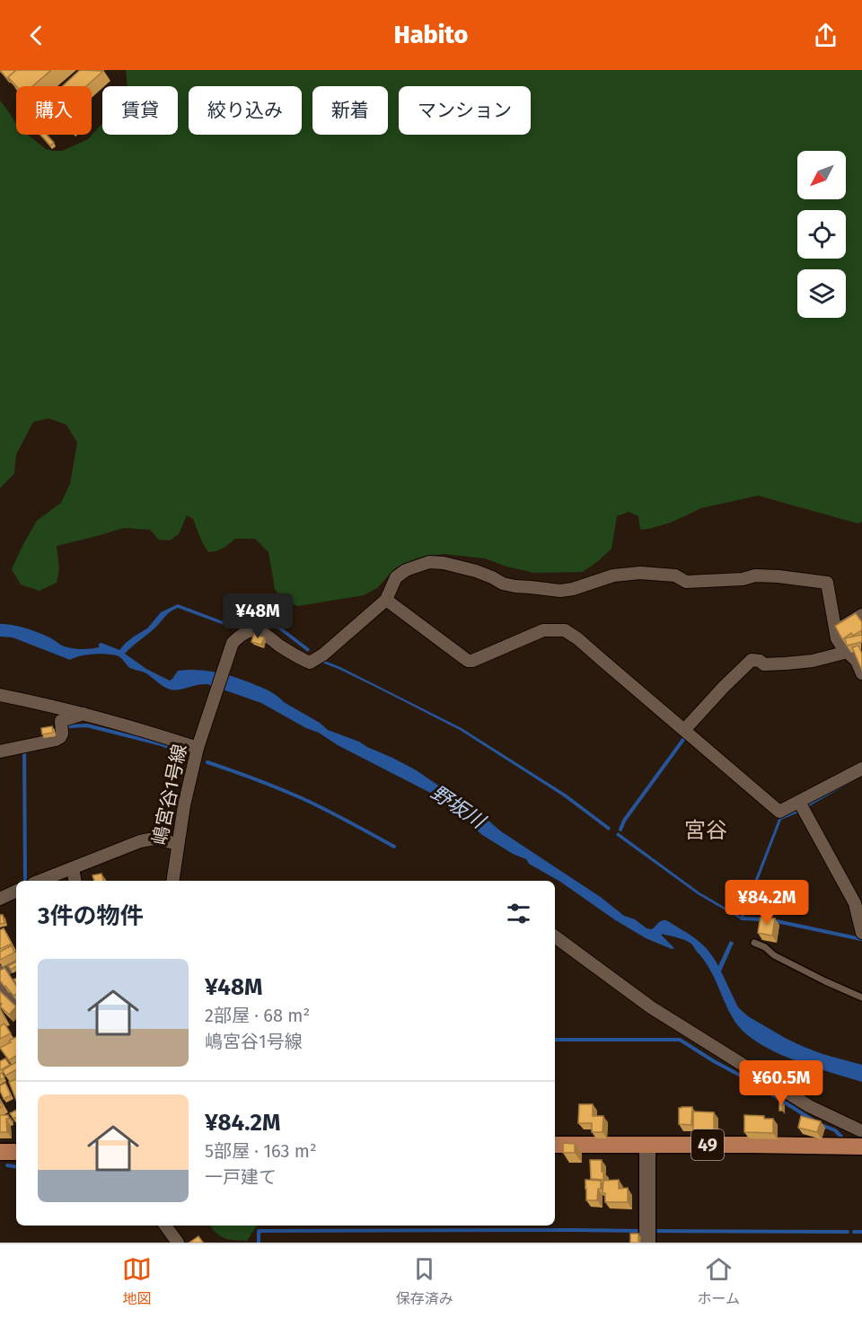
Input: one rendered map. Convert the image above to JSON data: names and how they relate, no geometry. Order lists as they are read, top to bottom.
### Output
{
  "streets": {
    "main road": ["49"],
    "street": ["嶋宮谷1号線"]
  },
  "districts": ["宮谷"],
  "water": ["野坂川"],
  "north": "bottom left",
  "page": {
    "header": "Habito",
    "chip": [
      "購入",
      "賃貸",
      "絞り込み",
      "新着",
      "マンション"
    ],
    "price": ["¥48M", "¥84.2M", "¥60.5M"],
    "heading": "3件の物件",
    "list": [
      {
        "name": "¥48M",
        "note": "2部屋 · 68 m² · 嶋宮谷1号線"
      },
      {
        "name": "¥84.2M",
        "note": "5部屋 · 163 m² · 一戸建て"
      }
    ],
    "tabs": ["地図", "保存済み", "ホーム"]
  }
}
